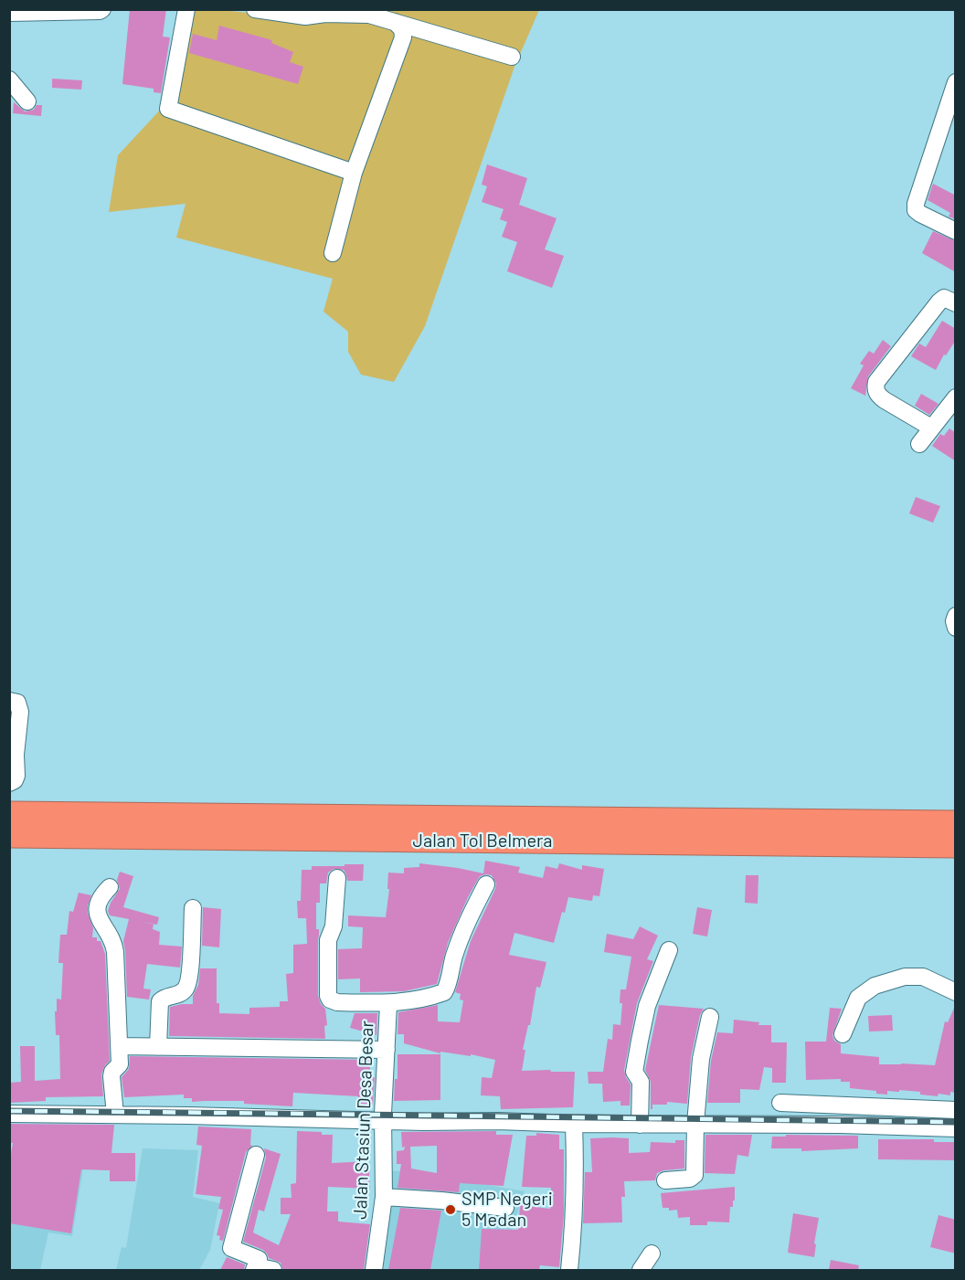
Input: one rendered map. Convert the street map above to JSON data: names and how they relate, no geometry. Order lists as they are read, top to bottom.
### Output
{
  "streets": {
    "highway": ["Jalan Tol Belmera"],
    "street": ["Jalan Stasiun Desa Besar"]
  },
  "places": ["SMP Negeri 5 Medan"]
}
